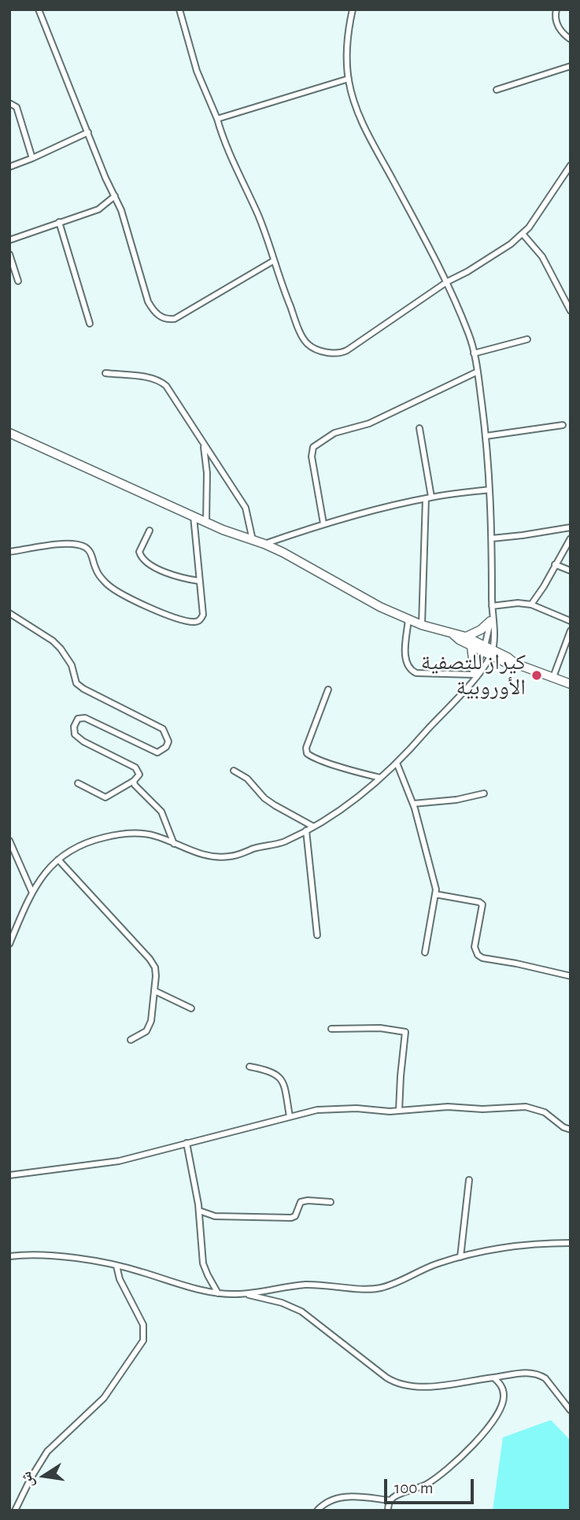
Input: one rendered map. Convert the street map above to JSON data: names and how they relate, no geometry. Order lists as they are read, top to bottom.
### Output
{
  "places": ["كيراز للتصفية الأوروبية"],
  "scale_bar": "100 m",
  "north": "left"
}
